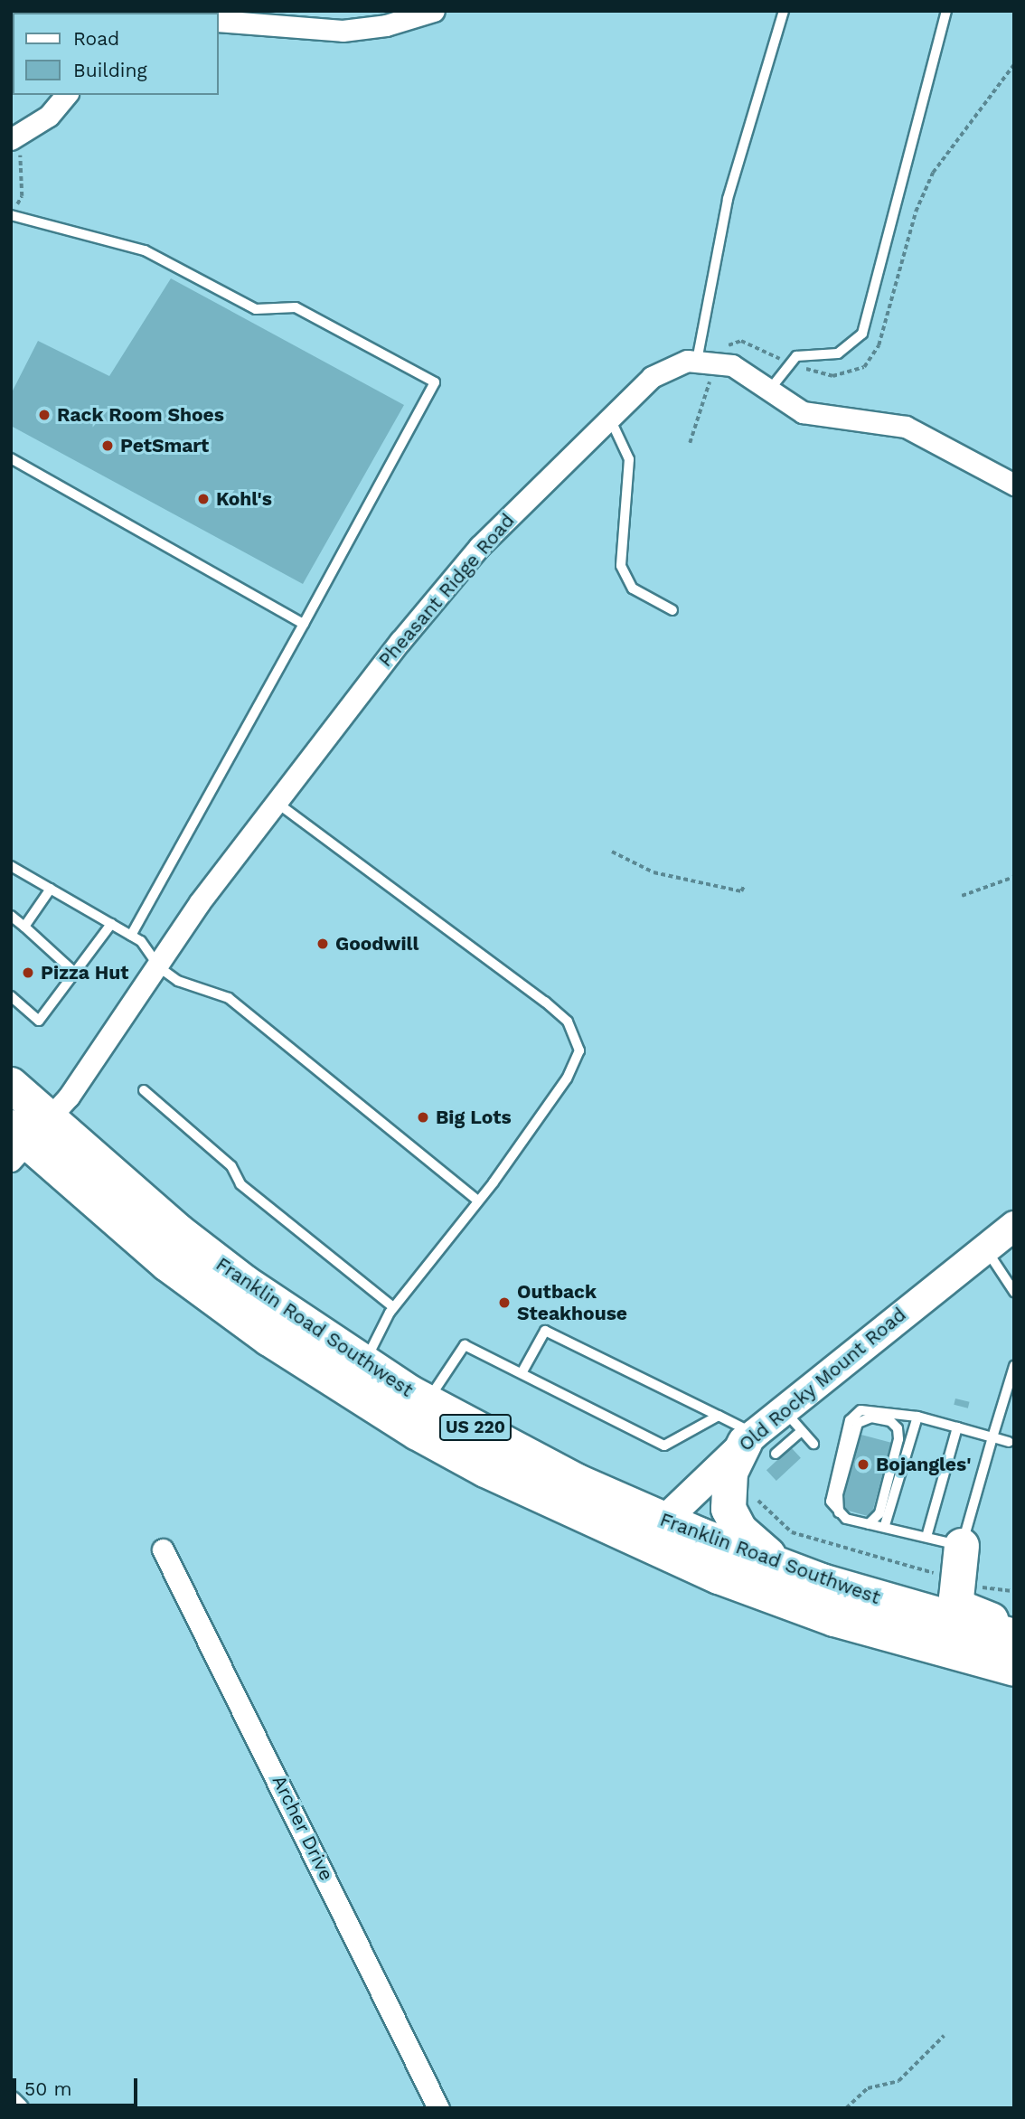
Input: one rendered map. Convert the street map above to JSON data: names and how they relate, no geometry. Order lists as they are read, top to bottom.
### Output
{
  "streets": {
    "highway": ["Franklin Road Southwest", "US 220"],
    "street": ["Pheasant Ridge Road", "Old Rocky Mount Road", "Archer Drive"]
  },
  "crossings": [
    ["Pheasant Ridge Road", "Franklin Road Southwest"],
    ["Franklin Road Southwest", "Old Rocky Mount Road"]
  ],
  "places": [
    "Rack Room Shoes",
    "PetSmart",
    "Kohl's",
    "Goodwill",
    "Pizza Hut",
    "Big Lots",
    "Outback Steakhouse",
    "Bojangles'"
  ],
  "legend": ["Road", "Building"],
  "scale_bar": "50 m"
}
